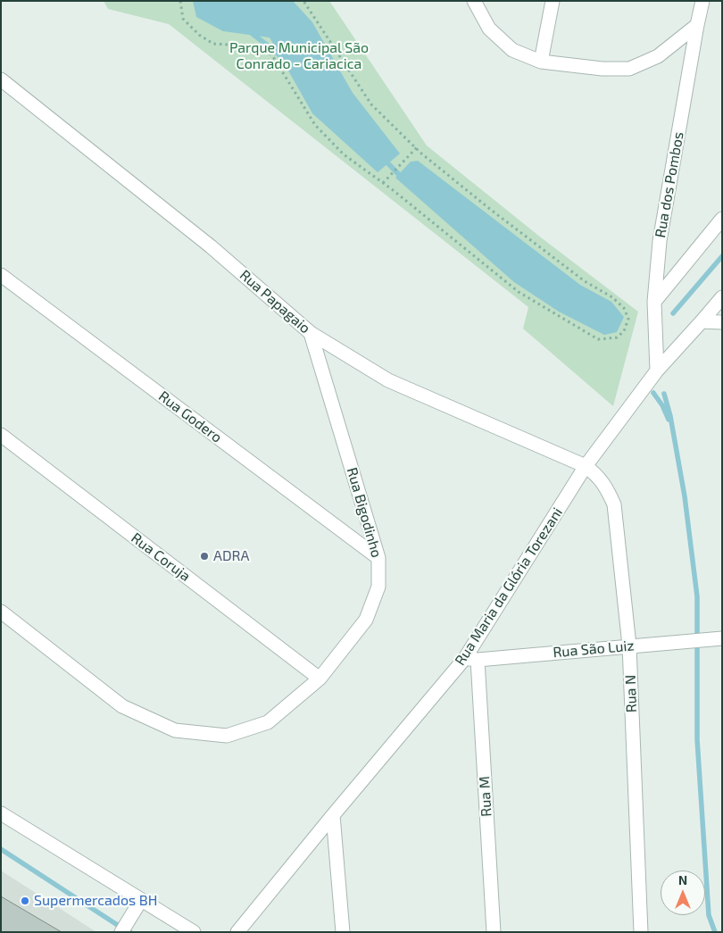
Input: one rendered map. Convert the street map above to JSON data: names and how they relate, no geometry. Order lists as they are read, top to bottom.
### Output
{
  "streets": {
    "street": [
      "Rua dos Pombos",
      "Rua Papagaio",
      "Rua Godero",
      "Rua Bigodinho",
      "Rua Coruja",
      "Rua Maria da Glória Torezani",
      "Rua São Luiz",
      "Rua N",
      "Rua M"
    ]
  },
  "crossings": [
    ["Rua dos Pombos", "Rua Maria da Glória Torezani"],
    ["Rua Papagaio", "Rua Bigodinho"],
    ["Rua Papagaio", "Rua Maria da Glória Torezani"],
    ["Rua Papagaio", "Rua N"],
    ["Rua Godero", "Rua Bigodinho"],
    ["Rua Bigodinho", "Rua Coruja"],
    ["Rua Maria da Glória Torezani", "Rua São Luiz"],
    ["Rua Maria da Glória Torezani", "Rua N"],
    ["Rua Maria da Glória Torezani", "Rua M"],
    ["Rua São Luiz", "Rua N"],
    ["Rua São Luiz", "Rua M"]
  ],
  "parks": ["Parque Municipal São Conrado - Cariacica"],
  "places": ["ADRA", "Supermercados BH"],
  "north": "top"
}
